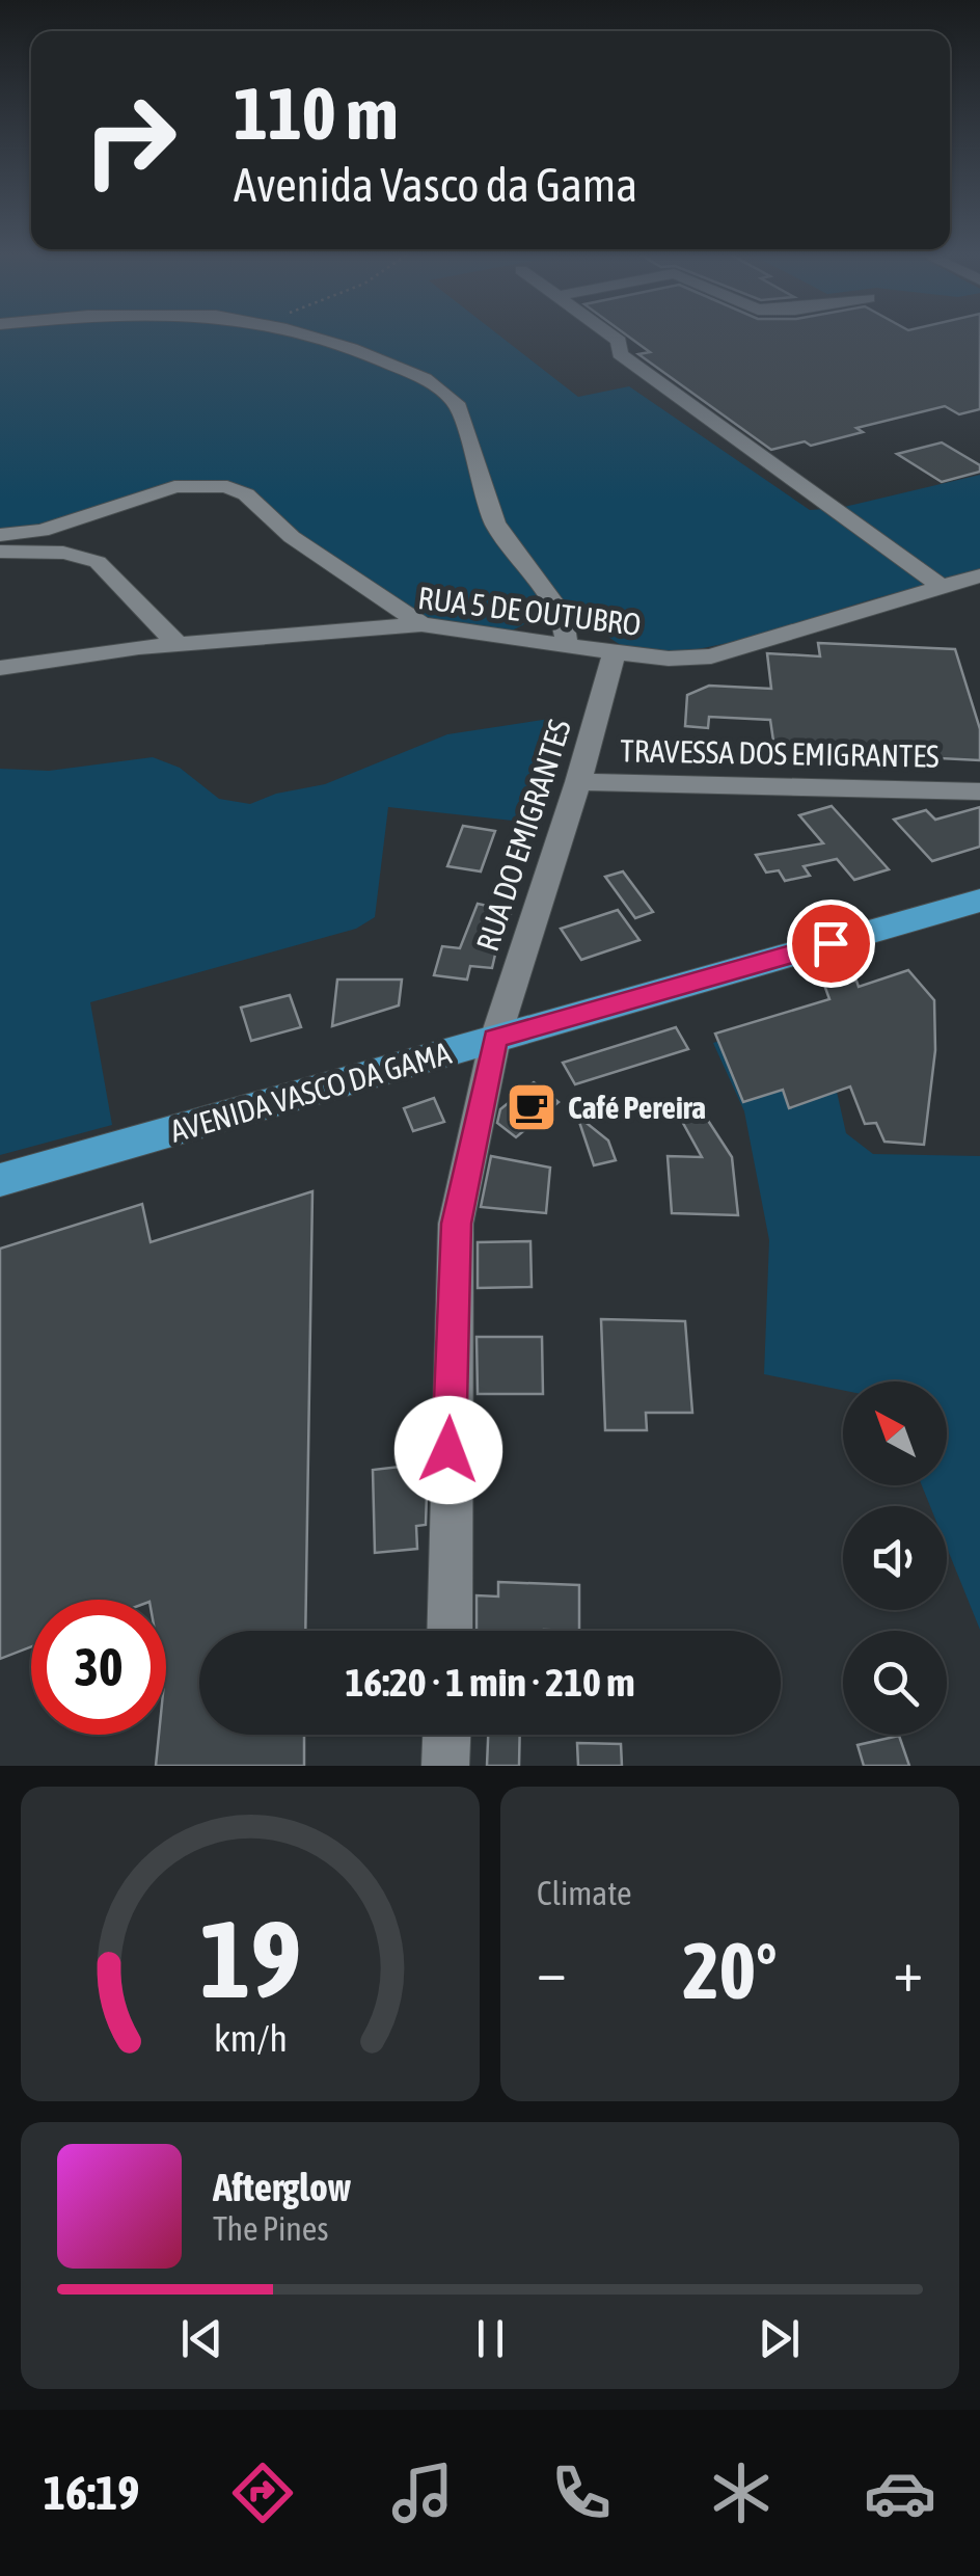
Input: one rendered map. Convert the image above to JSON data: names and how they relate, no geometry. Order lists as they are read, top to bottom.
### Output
{
  "streets": {
    "main road": ["AVENIDA VASCO DA GAMA"],
    "street": ["RUA 5 DE OUTUBRO", "TRAVESSA DOS EMIGRANTES", "RUA DO EMIGRANTES"]
  },
  "crossings": [
    ["RUA 5 DE OUTUBRO", "RUA DO EMIGRANTES"],
    ["TRAVESSA DOS EMIGRANTES", "RUA DO EMIGRANTES"],
    ["RUA DO EMIGRANTES", "AVENIDA VASCO DA GAMA"]
  ],
  "places": {
    "cafe": ["Café Pereira"]
  },
  "north": "top left",
  "page": {
    "turn": ["110 m", "Avenida Vasco da Gama"],
    "limit": "30",
    "trip": "16:20 · 1 min · 210 m",
    "tile": "Climate",
    "heat": ["−", "20°", "+"],
    "song": ["Afterglow", "The Pines"],
    "tabs": "16:19",
    "gauge": ["19", "km/h"]
  }
}
